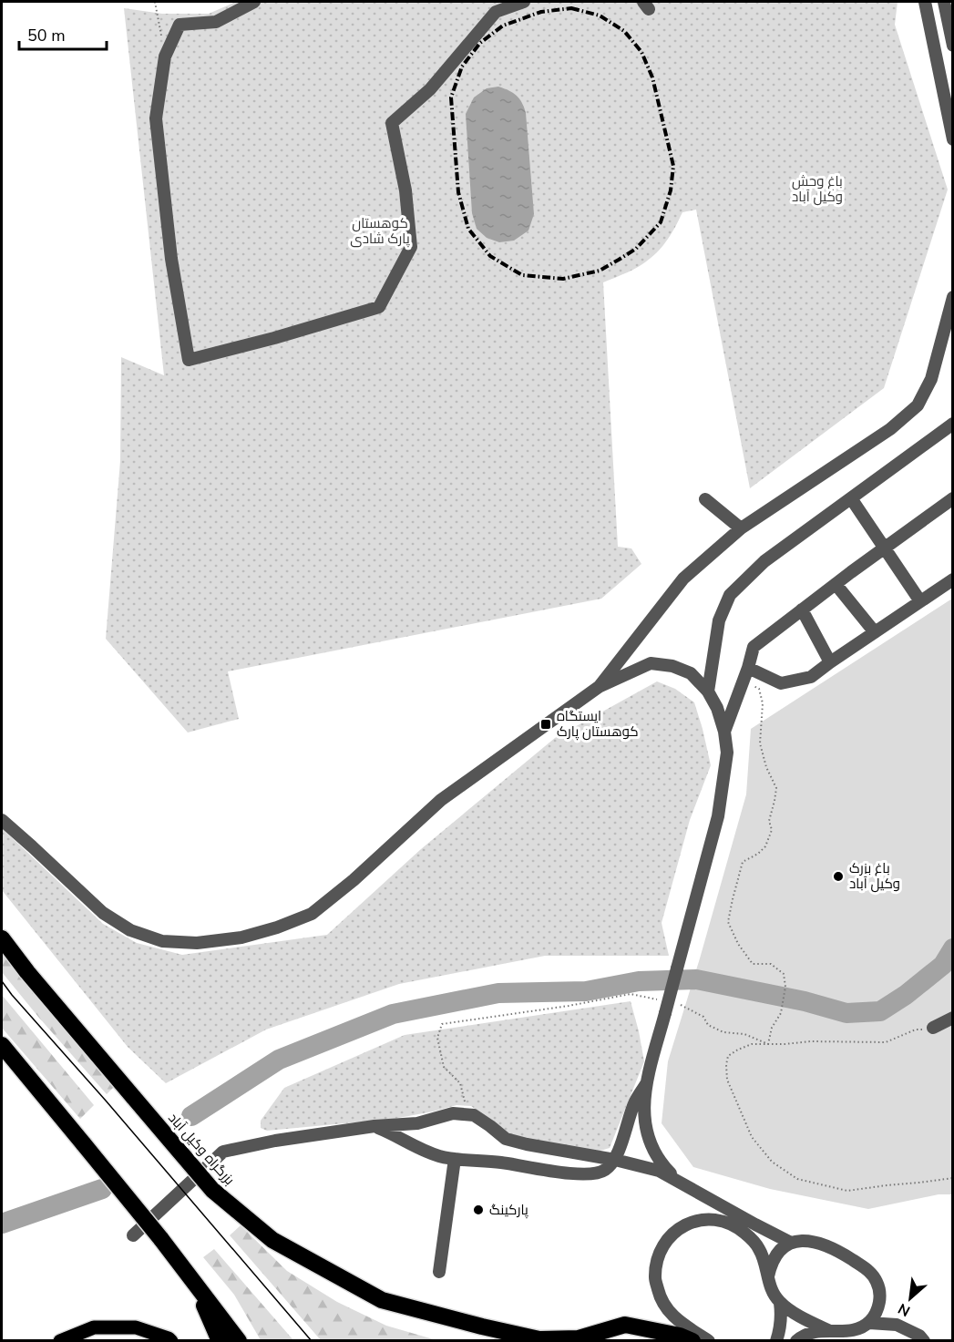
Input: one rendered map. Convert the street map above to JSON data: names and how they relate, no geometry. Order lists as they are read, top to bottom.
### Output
{
  "streets": {
    "highway": ["بزرگراه وکیل آباد"]
  },
  "parks": ["باغ وحش وکیل آباد", "کوهستان پارک شادی"],
  "places": {
    "transit": ["ایستگاه کوهستان پارک"],
    "other": ["باغ بزرک وکیل آباد", "پارکینگ"]
  },
  "scale_bar": "50 m",
  "north": "bottom left"
}
